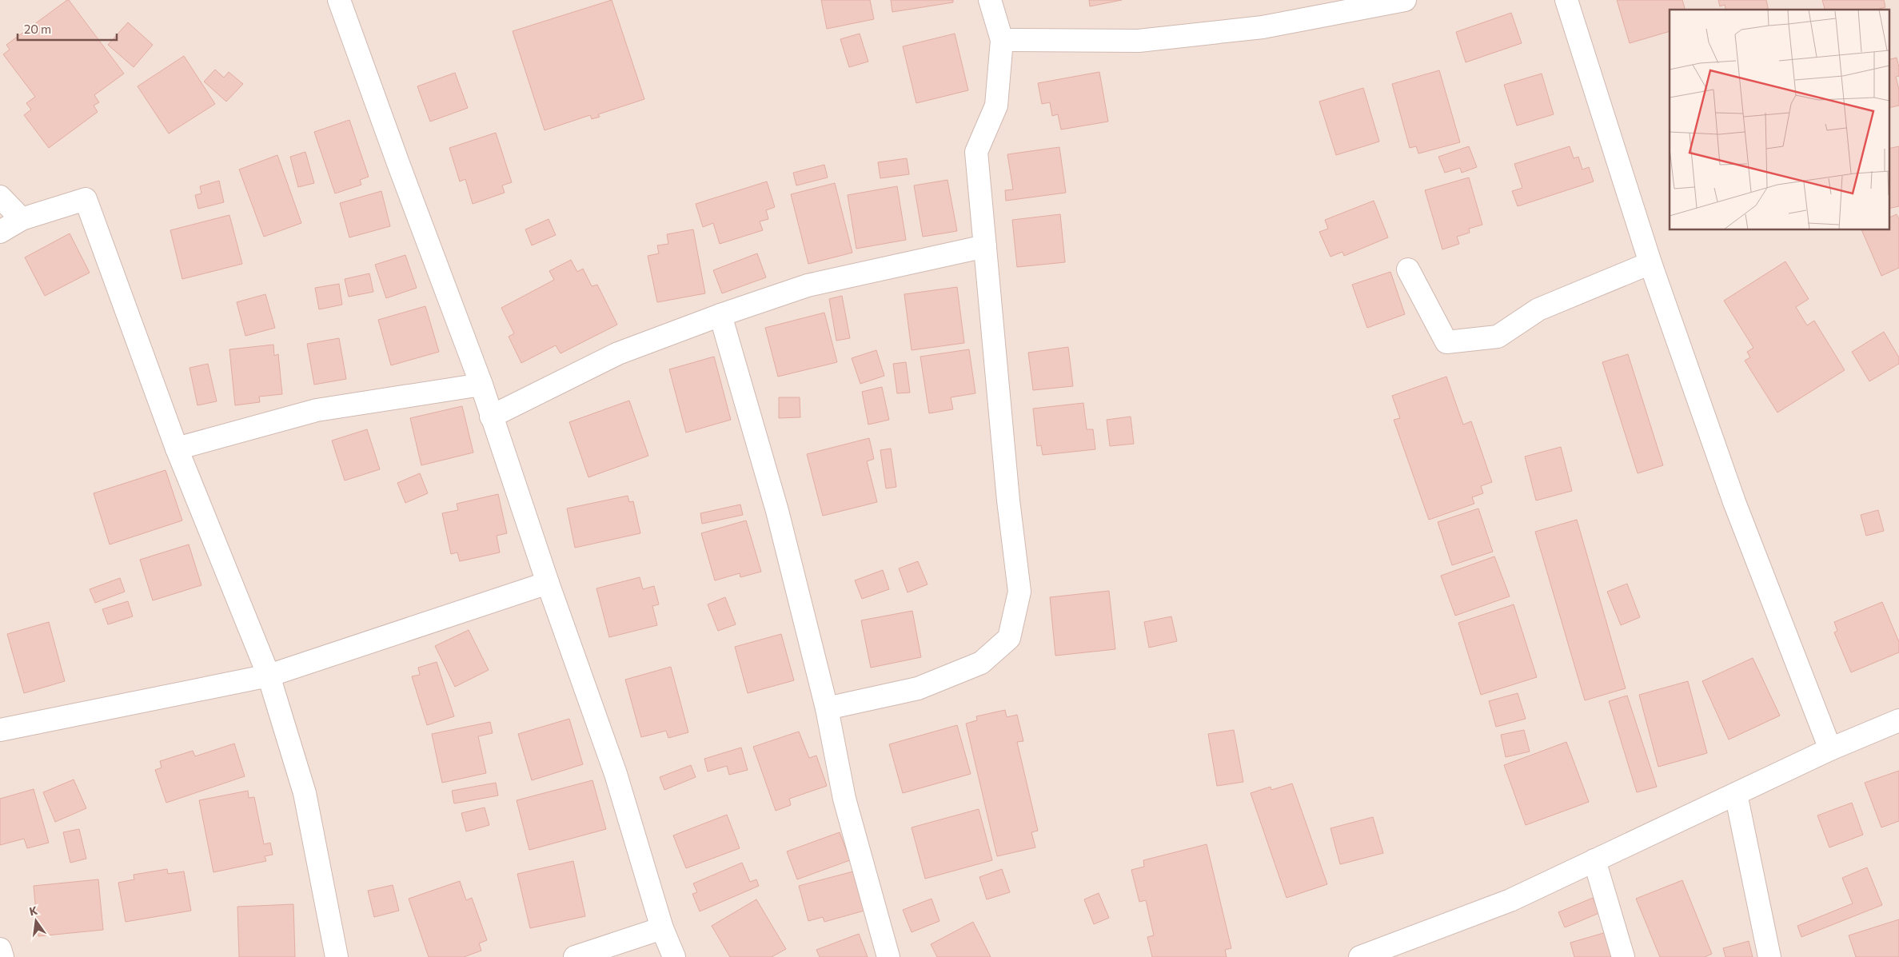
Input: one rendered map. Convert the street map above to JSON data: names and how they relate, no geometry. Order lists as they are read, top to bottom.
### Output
{
  "scale_bar": "20 m",
  "north": "top"
}
